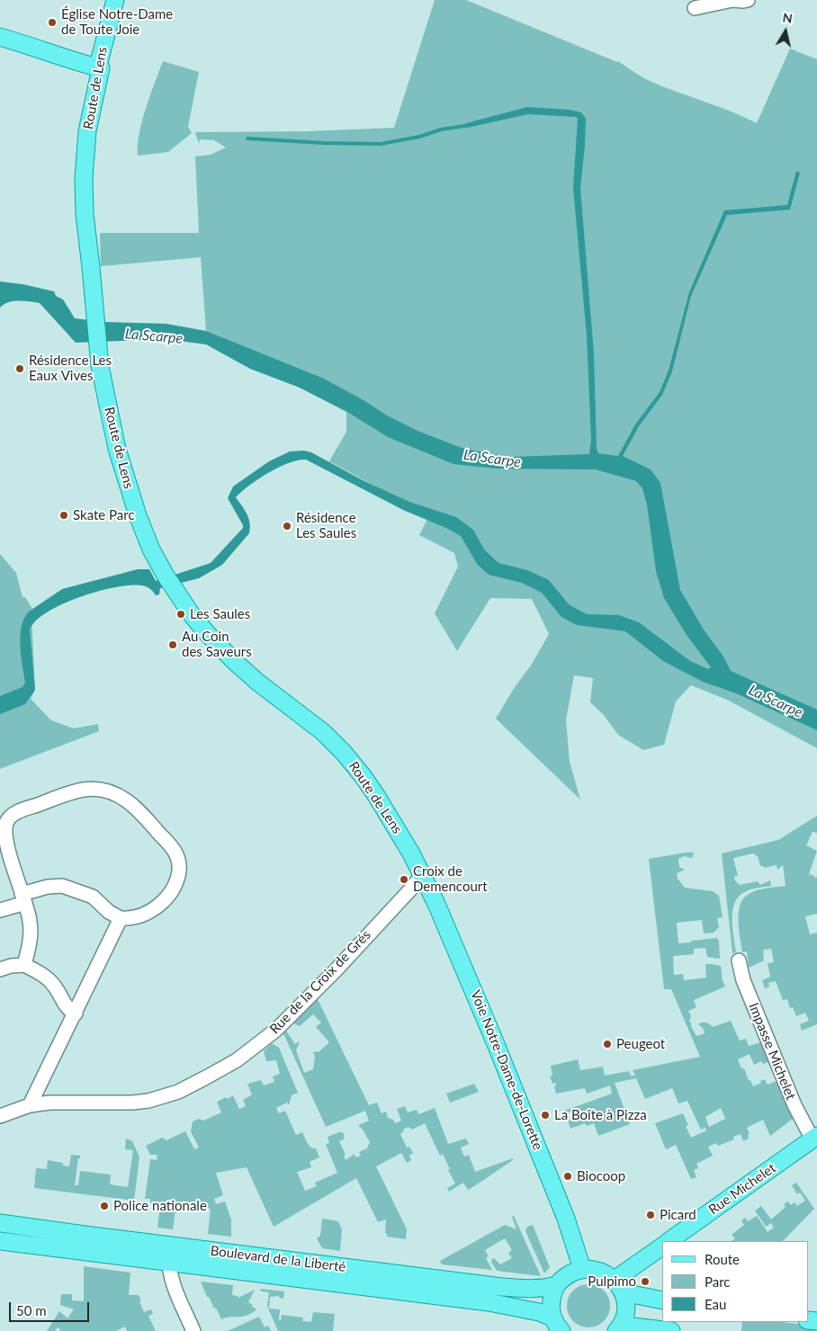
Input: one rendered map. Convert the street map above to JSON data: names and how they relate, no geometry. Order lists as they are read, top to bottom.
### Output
{
  "streets": {
    "main road": [
      "Route de Lens",
      "Voie Notre-Dame-de-Lorette",
      "Rue Michelet",
      "Boulevard de la Liberté"
    ],
    "street": ["Rue de la Croix de Grés", "Impasse Michelet"]
  },
  "crossings": [
    ["Route de Lens", "Rue de la Croix de Grés"],
    ["Route de Lens", "Voie Notre-Dame-de-Lorette"],
    ["Rue de la Croix de Grés", "Voie Notre-Dame-de-Lorette"],
    ["Impasse Michelet", "Rue Michelet"]
  ],
  "water": ["La Scarpe"],
  "places": [
    "Église Notre-Dame de Toute Joie",
    "Résidence Les Eaux Vives",
    "Skate Parc",
    "Résidence Les Saules",
    "Les Saules",
    "Au Coin des Saveurs",
    "Croix de Demencourt",
    "Peugeot",
    "La Boîte à Pizza",
    "Biocoop",
    "Police nationale",
    "Picard",
    "Pulpimo"
  ],
  "legend": ["Route", "Parc", "Eau"],
  "scale_bar": "50 m",
  "north": "top"
}
